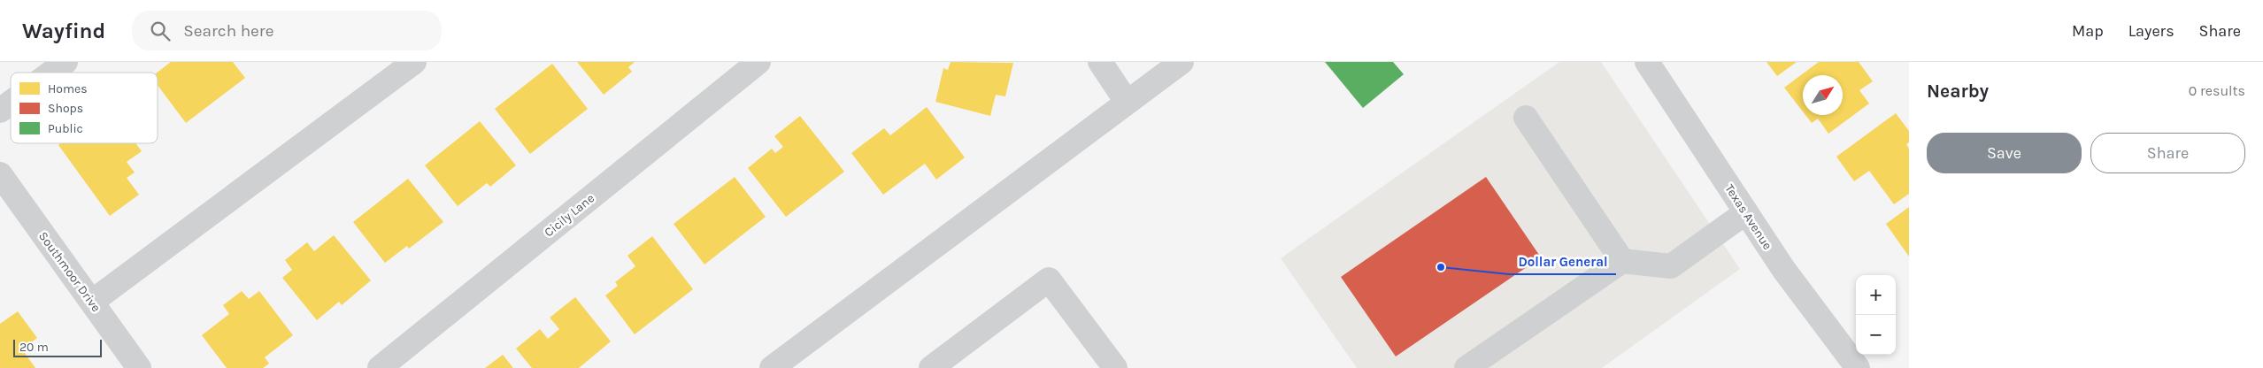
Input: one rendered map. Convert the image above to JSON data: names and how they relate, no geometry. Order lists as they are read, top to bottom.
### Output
{
  "streets": {
    "street": ["Cicily Lane", "Texas Avenue", "Southmoor Drive"]
  },
  "places": ["Dollar General"],
  "legend": ["Homes", "Shops", "Public"],
  "scale_bar": "20 m",
  "north": "top right",
  "page": {
    "header": "Wayfind",
    "search": "Search here",
    "nav": ["Map", "Layers", "Share"],
    "heading": ["Nearby", "0 results"],
    "buttons": ["Save", "Share"],
    "map_buttons": ["+", "−"],
    "scale": "20 m"
  }
}
